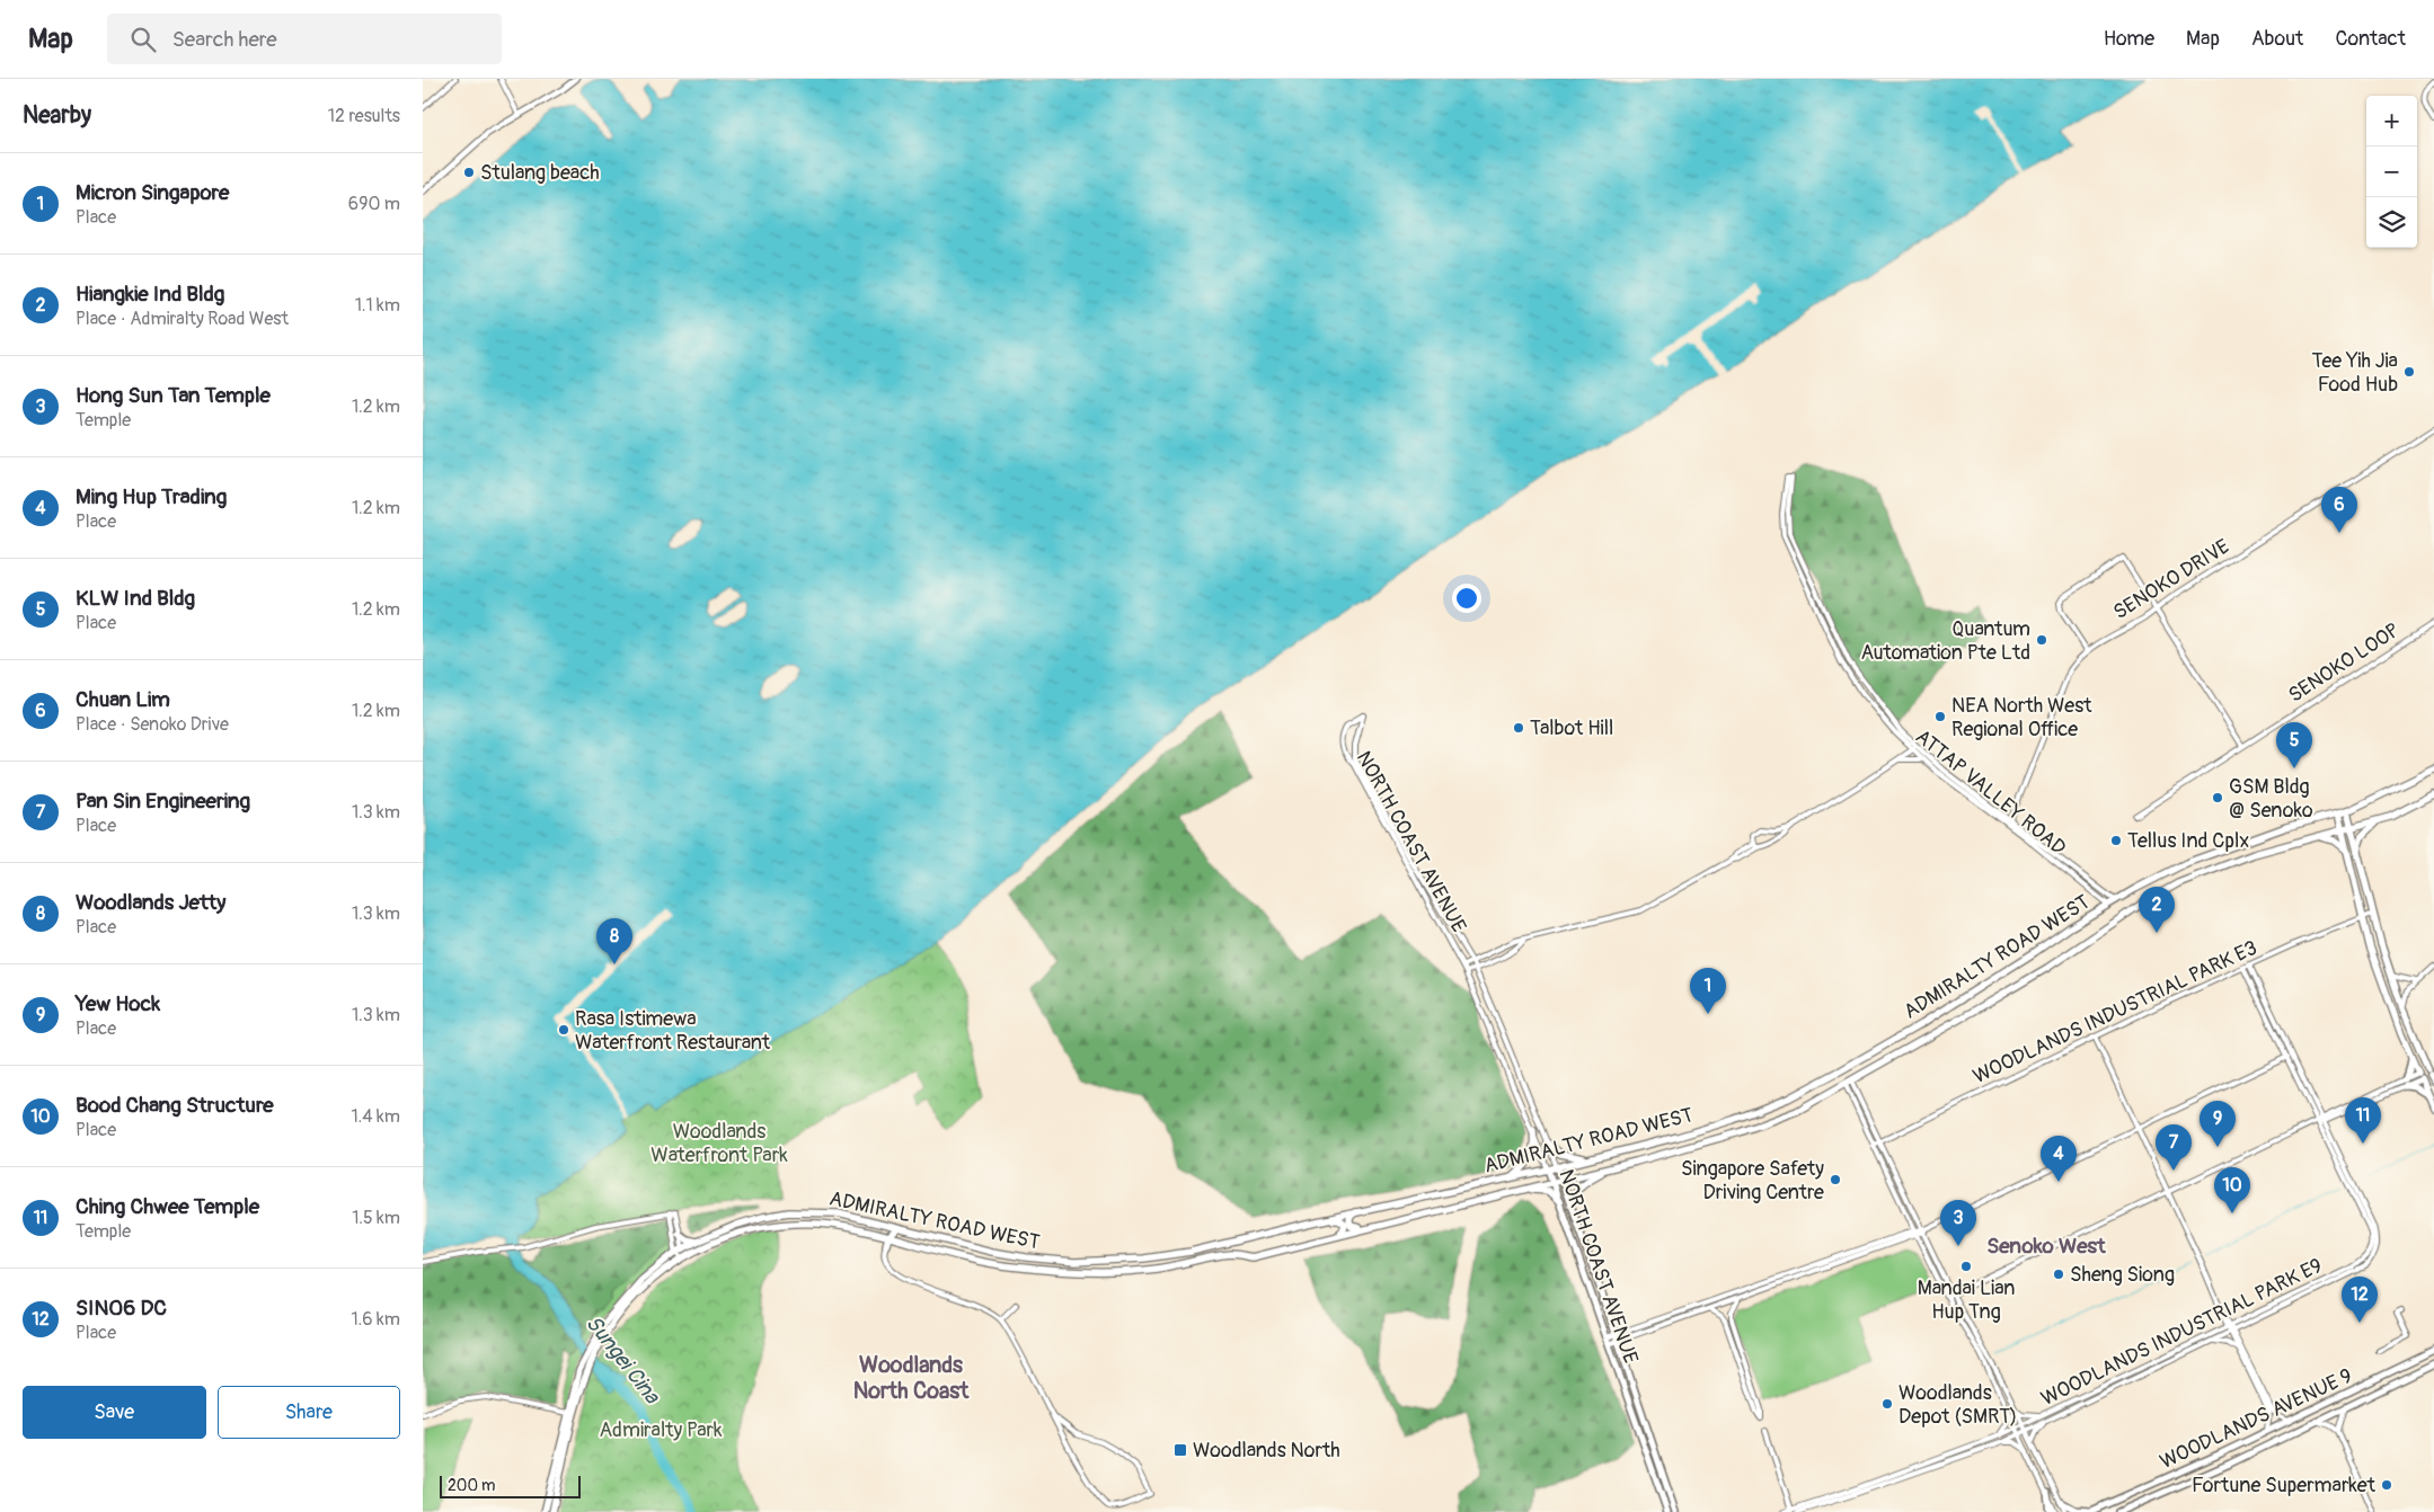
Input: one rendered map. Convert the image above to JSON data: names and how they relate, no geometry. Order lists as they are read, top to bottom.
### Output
{
  "streets": {
    "main road": ["NORTH COAST AVENUE", "ADMIRALTY ROAD WEST", "WOODLANDS AVENUE 9"],
    "street": [
      "SENOKO DRIVE",
      "SENOKO LOOP",
      "ATTAP VALLEY ROAD",
      "WOODLANDS INDUSTRIAL PARK E3",
      "WOODLANDS INDUSTRIAL PARK E9"
    ]
  },
  "crossings": [
    ["SENOKO DRIVE", "ATTAP VALLEY ROAD"],
    ["ATTAP VALLEY ROAD", "ADMIRALTY ROAD WEST"],
    ["NORTH COAST AVENUE", "ADMIRALTY ROAD WEST"]
  ],
  "districts": ["Senoko West", "Woodlands North Coast"],
  "water": ["Sungei Cina"],
  "parks": ["Woodlands Waterfront Park", "Admiralty Park"],
  "places": {
    "other": [
      "Stulang beach",
      "Tee Yih Jia Food Hub",
      "Quantum Automation Pte Ltd",
      "NEA North West Regional Office",
      "Talbot Hill",
      "GSM Bldg @ Senoko",
      "Tellus Ind Cplx",
      "Rasa Istimewa Waterfront Restaurant",
      "Singapore Safety Driving Centre",
      "Mandai Lian Hup Tng",
      "Sheng Siong",
      "Woodlands Depot (SMRT)",
      "Fortune Supermarket"
    ],
    "transit": ["Woodlands North"]
  },
  "scale_bar": "200 m",
  "page": {
    "header": "Map",
    "search": "Search here",
    "nav": [
      "Home",
      "Map",
      "About",
      "Contact"
    ],
    "heading": ["Nearby", "12 results"],
    "map_buttons": ["+", "−"],
    "list": [
      {
        "mark": "1",
        "name": "Micron Singapore",
        "note": "Place",
        "value": "690 m"
      },
      {
        "mark": "2",
        "name": "Hiangkie Ind Bldg",
        "note": "Place · Admiralty Road West",
        "value": "1.1 km"
      },
      {
        "mark": "3",
        "name": "Hong Sun Tan Temple",
        "note": "Temple",
        "value": "1.2 km"
      },
      {
        "mark": "4",
        "name": "Ming Hup Trading",
        "note": "Place",
        "value": "1.2 km"
      },
      {
        "mark": "5",
        "name": "KLW Ind Bldg",
        "note": "Place",
        "value": "1.2 km"
      },
      {
        "mark": "6",
        "name": "Chuan Lim",
        "note": "Place · Senoko Drive",
        "value": "1.2 km"
      },
      {
        "mark": "7",
        "name": "Pan Sin Engineering",
        "note": "Place",
        "value": "1.3 km"
      },
      {
        "mark": "8",
        "name": "Woodlands Jetty",
        "note": "Place",
        "value": "1.3 km"
      },
      {
        "mark": "9",
        "name": "Yew Hock",
        "note": "Place",
        "value": "1.3 km"
      },
      {
        "mark": "10",
        "name": "Bood Chang Structure",
        "note": "Place",
        "value": "1.4 km"
      },
      {
        "mark": "11",
        "name": "Ching Chwee Temple",
        "note": "Temple",
        "value": "1.5 km"
      },
      {
        "mark": "12",
        "name": "SIN06 DC",
        "note": "Place",
        "value": "1.6 km"
      }
    ],
    "pins": [
      "6",
      "5",
      "2",
      "8",
      "1",
      "11",
      "9",
      "7",
      "4",
      "10",
      "3",
      "12"
    ],
    "buttons": ["Save", "Share"],
    "scale": "200 m"
  }
}
